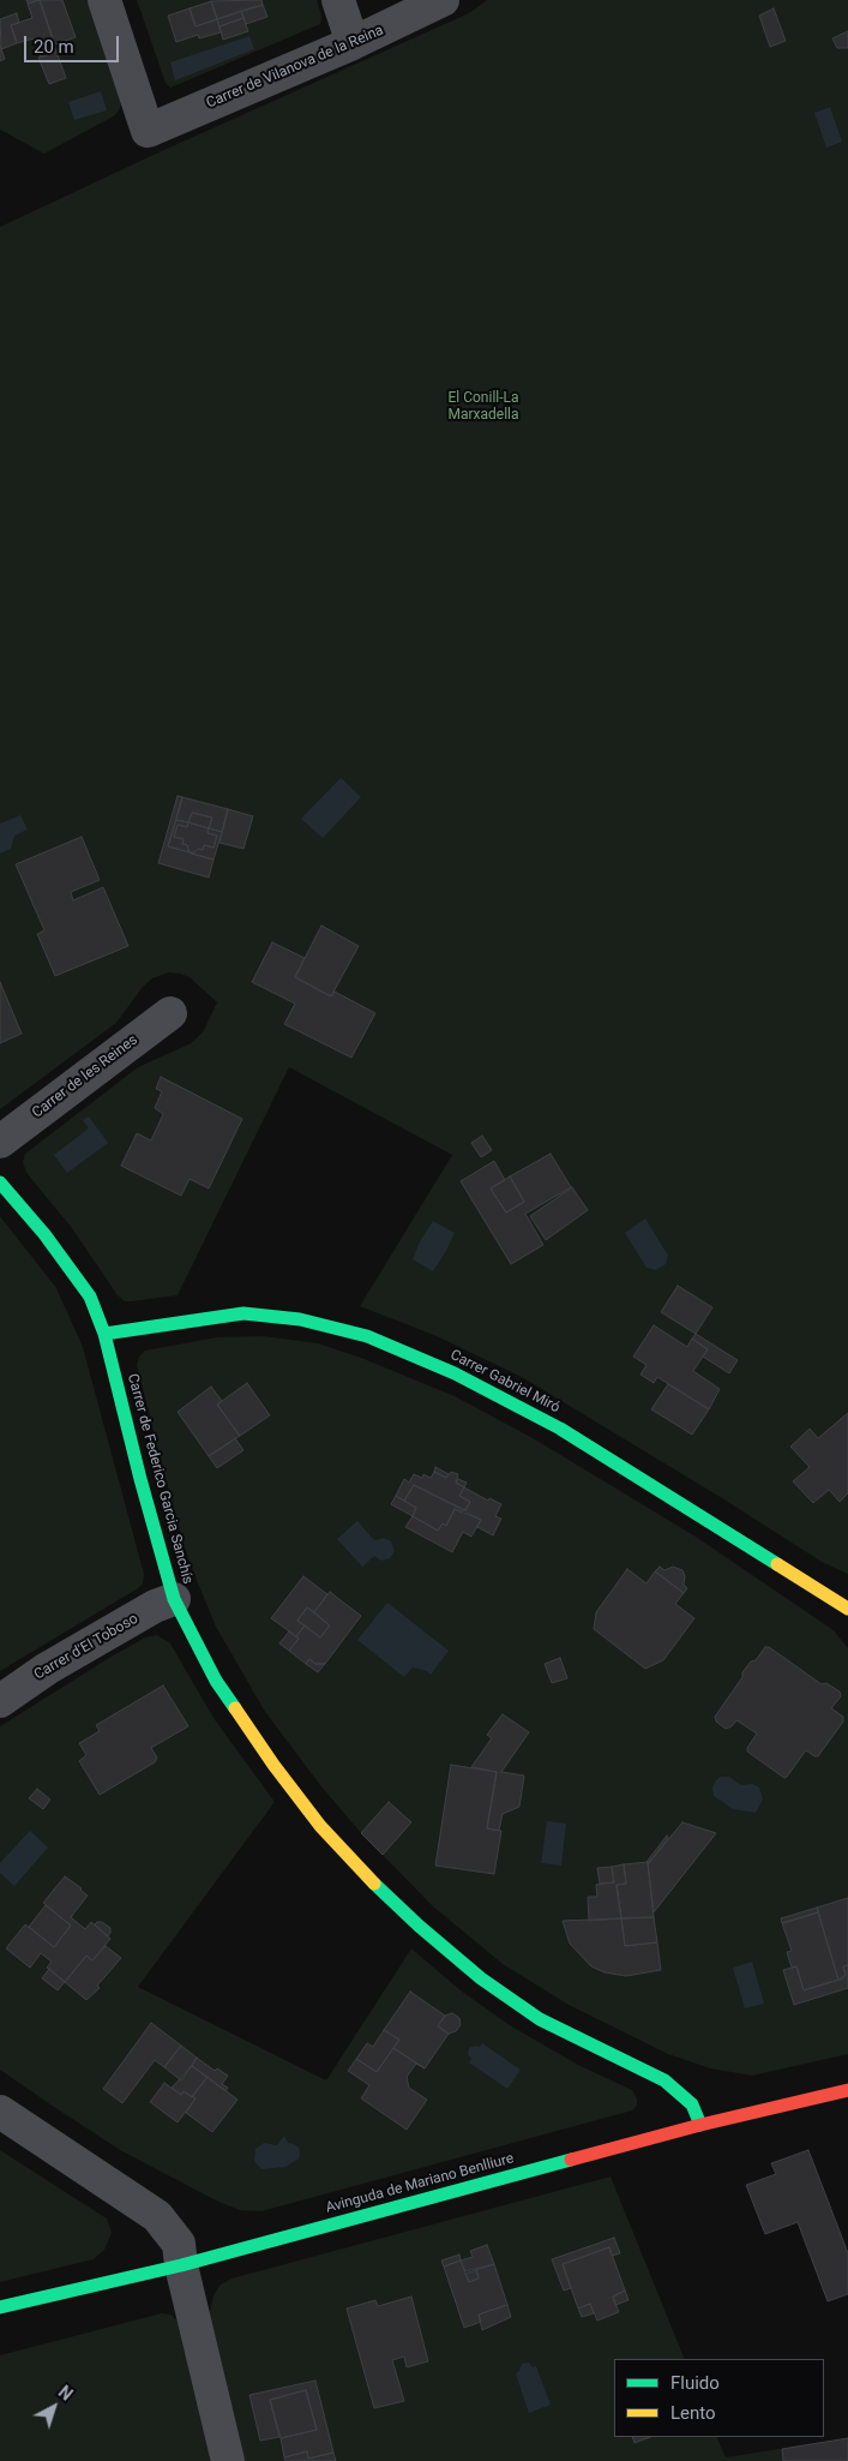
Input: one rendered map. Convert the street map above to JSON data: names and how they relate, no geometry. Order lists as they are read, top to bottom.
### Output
{
  "streets": {
    "street": [
      "Carrer de Vilanova de la Reina",
      "Carrer de les Reines",
      "Carrer Gabriel Miró",
      "Carrer de Federico Garcia Sanchís",
      "Carrer d'El Toboso",
      "Avinguda de Mariano Benlliure"
    ]
  },
  "crossings": [
    ["Carrer Gabriel Miró", "Carrer de Federico Garcia Sanchís"],
    ["Carrer de Federico Garcia Sanchís", "Carrer d'El Toboso"],
    ["Carrer de Federico Garcia Sanchís", "Avinguda de Mariano Benlliure"]
  ],
  "parks": ["El Conill-La Marxadella"],
  "legend": ["Fluido", "Lento"],
  "scale_bar": "20 m",
  "north": "top right"
}
